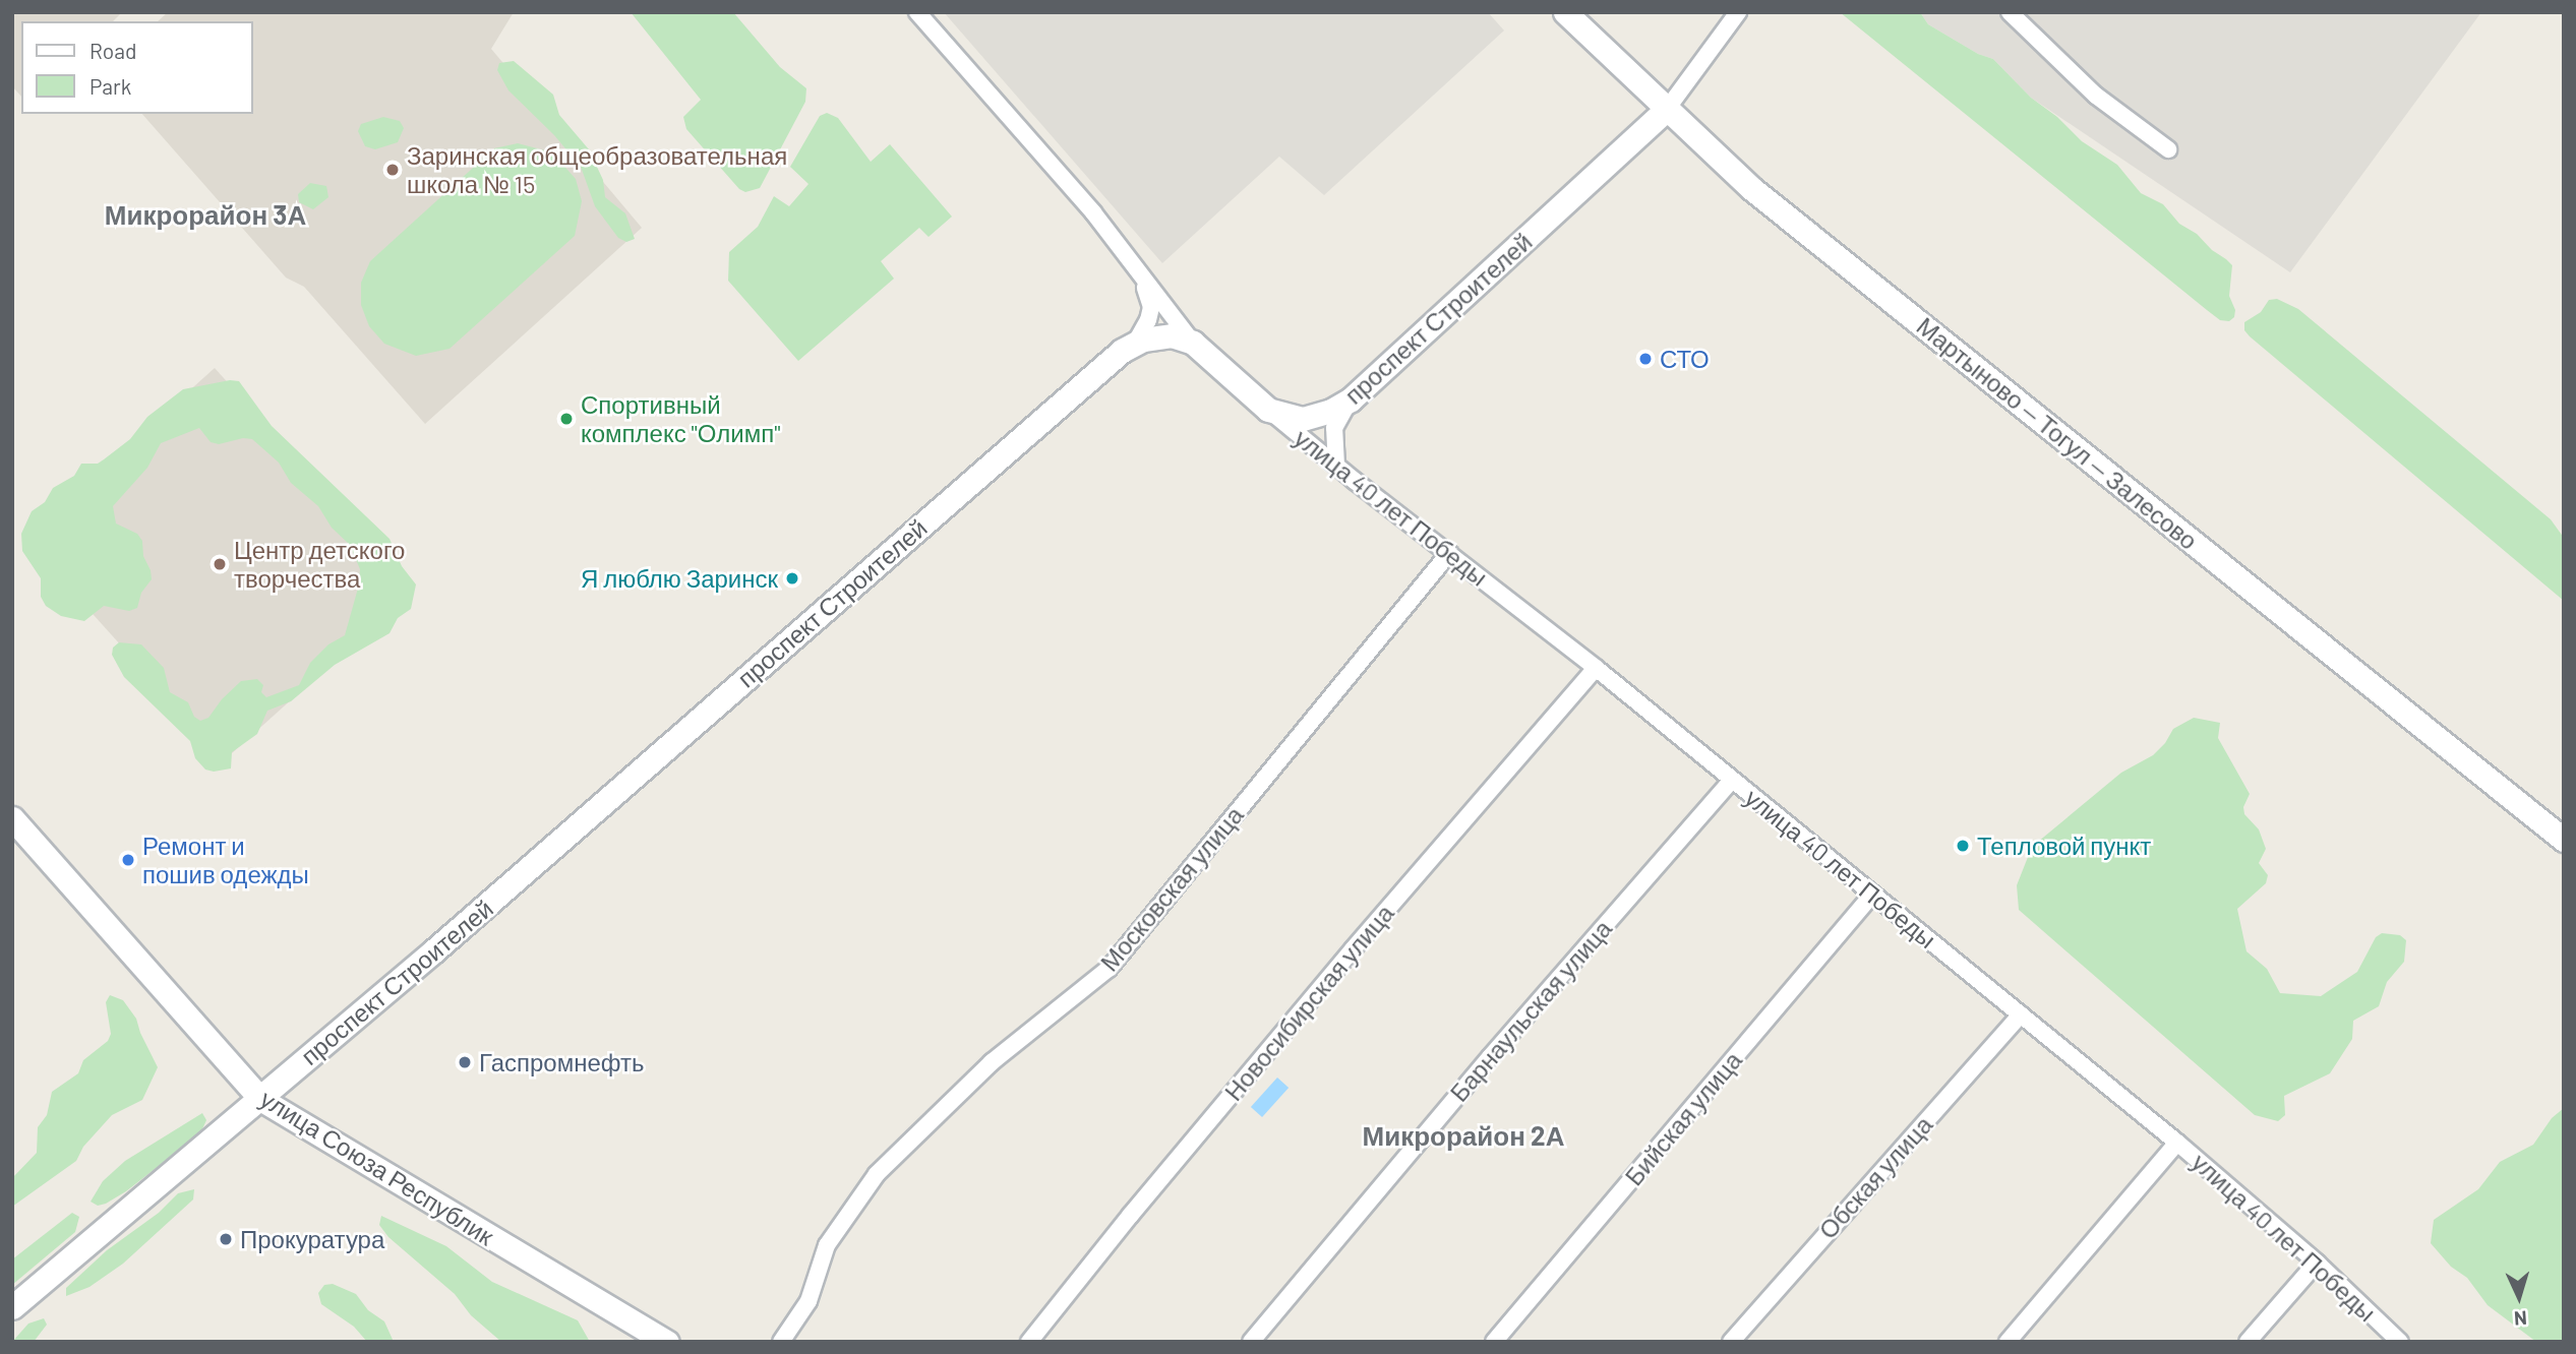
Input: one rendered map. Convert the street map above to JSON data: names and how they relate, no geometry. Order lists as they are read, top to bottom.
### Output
{
  "streets": {
    "street": [
      "проспект Строителей",
      "Мартыново — Тогул — Залесово",
      "улица 40 лет Победы",
      "Московская улица",
      "Новосибирская улица",
      "Барнаульская улица",
      "Бийская улица",
      "улица Союза Республик",
      "Обская улица"
    ]
  },
  "crossings": [
    ["проспект Строителей", "Мартыново — Тогул — Залесово"],
    ["проспект Строителей", "улица 40 лет Победы"],
    ["проспект Строителей", "улица Союза Республик"],
    ["улица 40 лет Победы", "Московская улица"],
    ["улица 40 лет Победы", "Новосибирская улица"],
    ["улица 40 лет Победы", "Барнаульская улица"],
    ["улица 40 лет Победы", "Бийская улица"],
    ["улица 40 лет Победы", "Обская улица"]
  ],
  "districts": ["Микрорайон 3А", "Микрорайон 2А"],
  "places": [
    "Заринская общеобразовательная школа № 15",
    "СТО",
    "Спортивный комплекс \"Олимп\"",
    "Центр детского творчества",
    "Я люблю Заринск",
    "Тепловой пункт",
    "Ремонт и пошив одежды",
    "Гаспромнефть",
    "Прокуратура"
  ],
  "legend": ["Road", "Park"],
  "north": "bottom"
}
